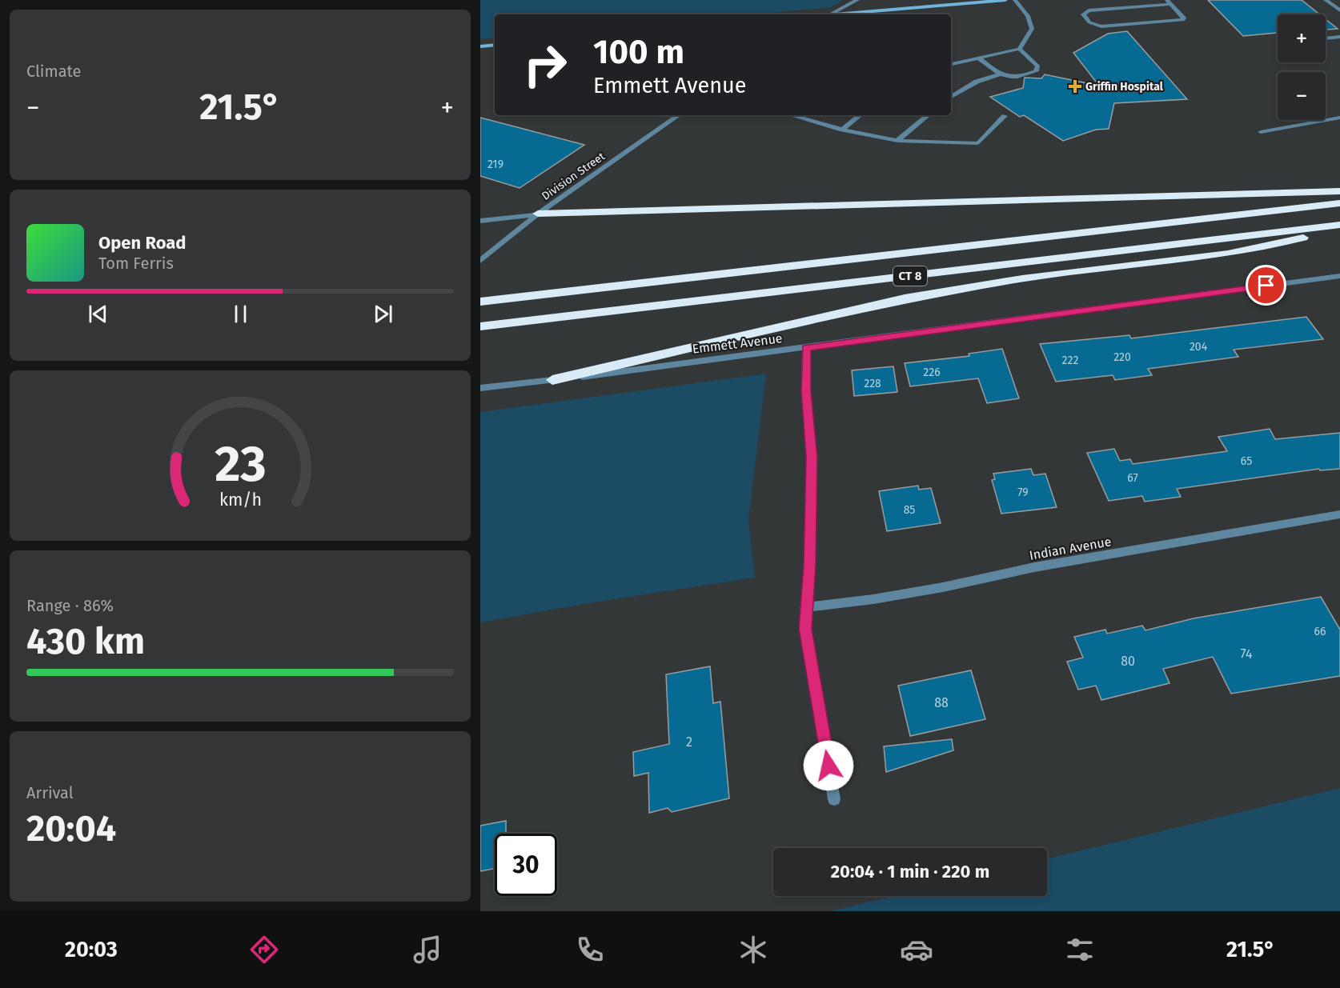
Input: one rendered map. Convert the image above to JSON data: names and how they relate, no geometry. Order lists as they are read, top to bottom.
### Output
{
  "streets": {
    "highway": ["CT 8"],
    "street": ["Division Street", "Emmett Avenue", "Indian Avenue"]
  },
  "places": {
    "health": ["Griffin Hospital"]
  },
  "house_numbers": [
    "219",
    "204",
    "220",
    "222",
    "226",
    "228",
    "65",
    "67",
    "79",
    "85",
    "66",
    "74",
    "80",
    "88",
    "2"
  ],
  "page": {
    "tile": [
      "Climate",
      ["Range · 86%", "430 km"],
      ["Arrival", "20:04"]
    ],
    "map_buttons": ["+", "−"],
    "turn": ["100 m", "Emmett Avenue"],
    "heat": ["−", "21.5°", "+"],
    "song": ["Open Road", "Tom Ferris"],
    "limit": "30",
    "trip": "20:04 · 1 min · 220 m",
    "tabs": ["20:03", "21.5°"],
    "gauge": ["23", "km/h"]
  }
}
